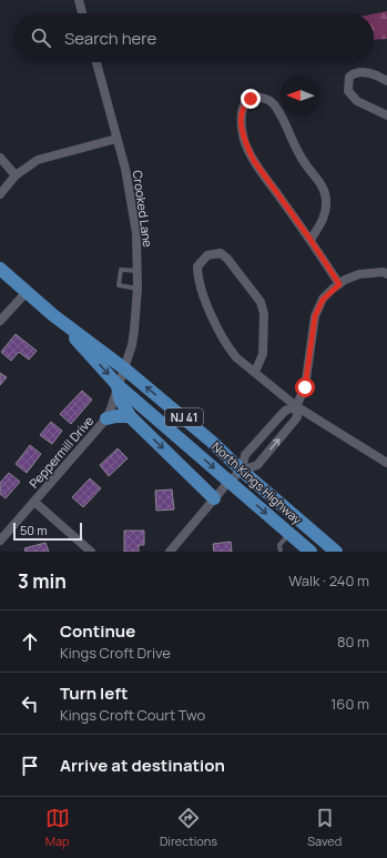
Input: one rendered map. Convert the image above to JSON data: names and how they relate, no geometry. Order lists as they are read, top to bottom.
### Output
{
  "streets": {
    "main road": ["NJ 41", "North Kings Highway"],
    "street": ["Crooked Lane", "Peppermill Drive"]
  },
  "crossings": [
    ["Crooked Lane", "Peppermill Drive"],
    ["Crooked Lane", "North Kings Highway"],
    ["Peppermill Drive", "North Kings Highway"]
  ],
  "scale_bar": "50 m",
  "north": "left",
  "page": {
    "search": "Search here",
    "scale": "50 m",
    "heading": ["3 min", "Walk · 240 m"],
    "list": [
      ["Continue", "Kings Croft Drive", "80 m"],
      ["Turn left", "Kings Croft Court Two", "160 m"],
      "Arrive at destination"
    ],
    "nav": ["Map", "Directions", "Saved"]
  }
}
